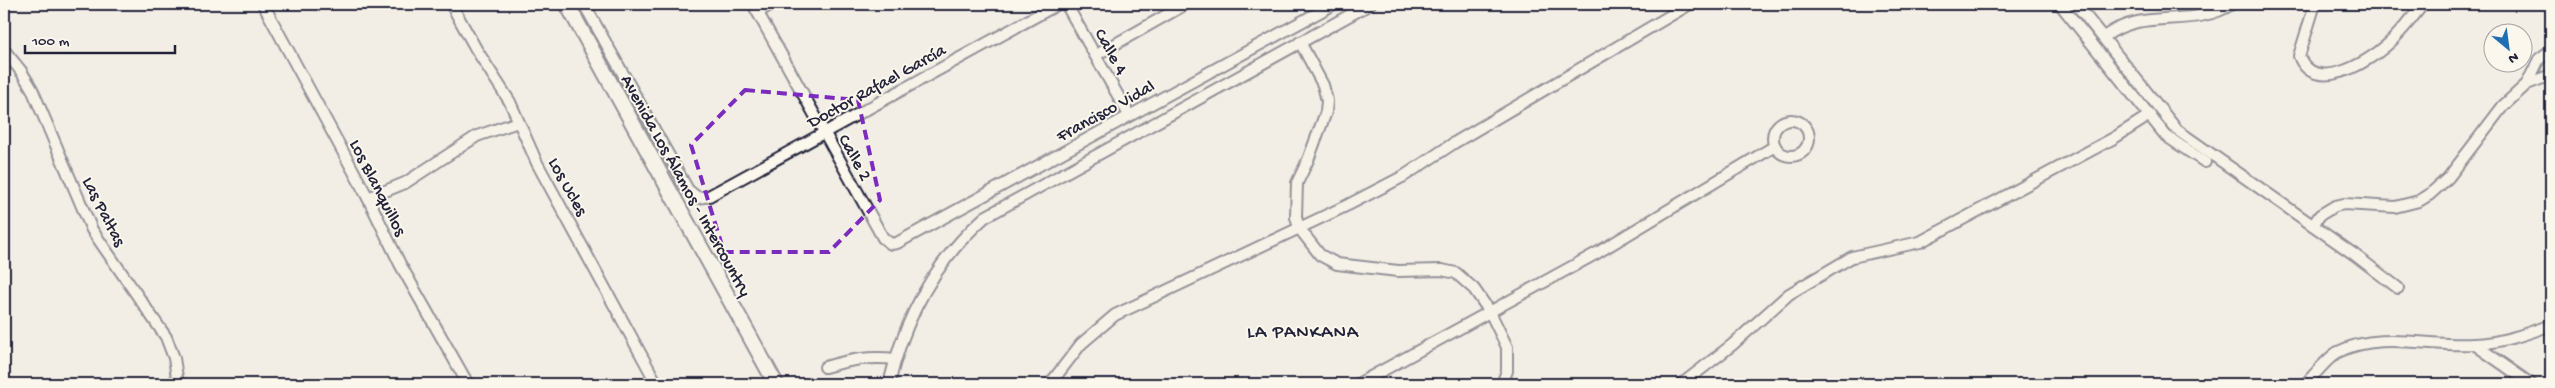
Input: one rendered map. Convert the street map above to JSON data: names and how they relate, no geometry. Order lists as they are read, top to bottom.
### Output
{
  "streets": {
    "main road": ["Avenida Los Álamos - Intercountry"],
    "street": [
      "Calle 4",
      "Doctor Rafael García",
      "Francisco Vidal",
      "Calle 2",
      "Los Ucles",
      "Los Blanquillos",
      "Las Paltas"
    ]
  },
  "crossings": [
    ["Calle 4", "Francisco Vidal"],
    ["Doctor Rafael García", "Calle 2"],
    ["Francisco Vidal", "Calle 2"]
  ],
  "districts": ["LA PANKANA"],
  "scale_bar": "100 m",
  "north": "bottom right"
}
